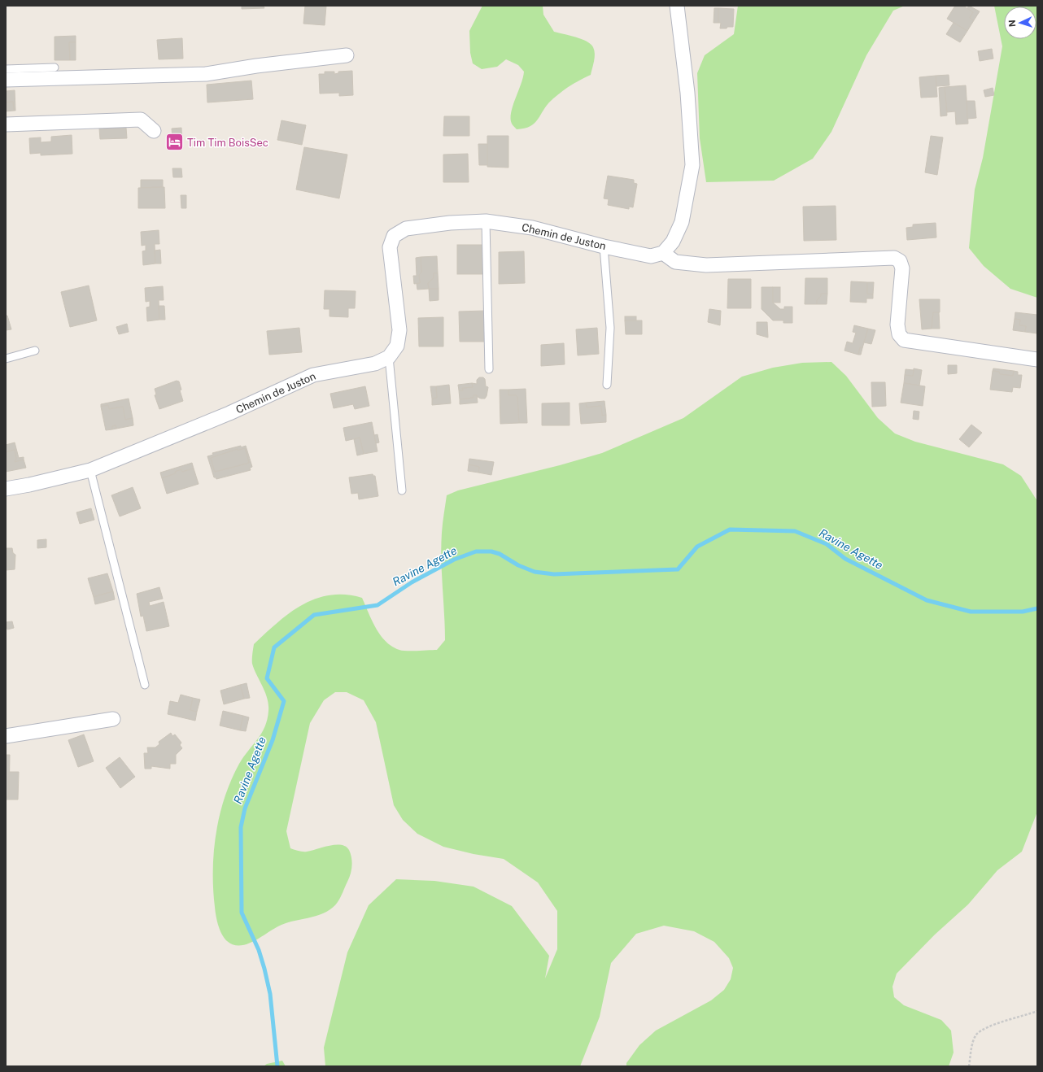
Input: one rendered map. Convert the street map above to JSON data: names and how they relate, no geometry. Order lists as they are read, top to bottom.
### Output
{
  "streets": {
    "street": ["Chemin de Juston"]
  },
  "water": ["Ravine Agette"],
  "places": {
    "hotel": ["Tim Tim BoisSec"]
  },
  "north": "left"
}
